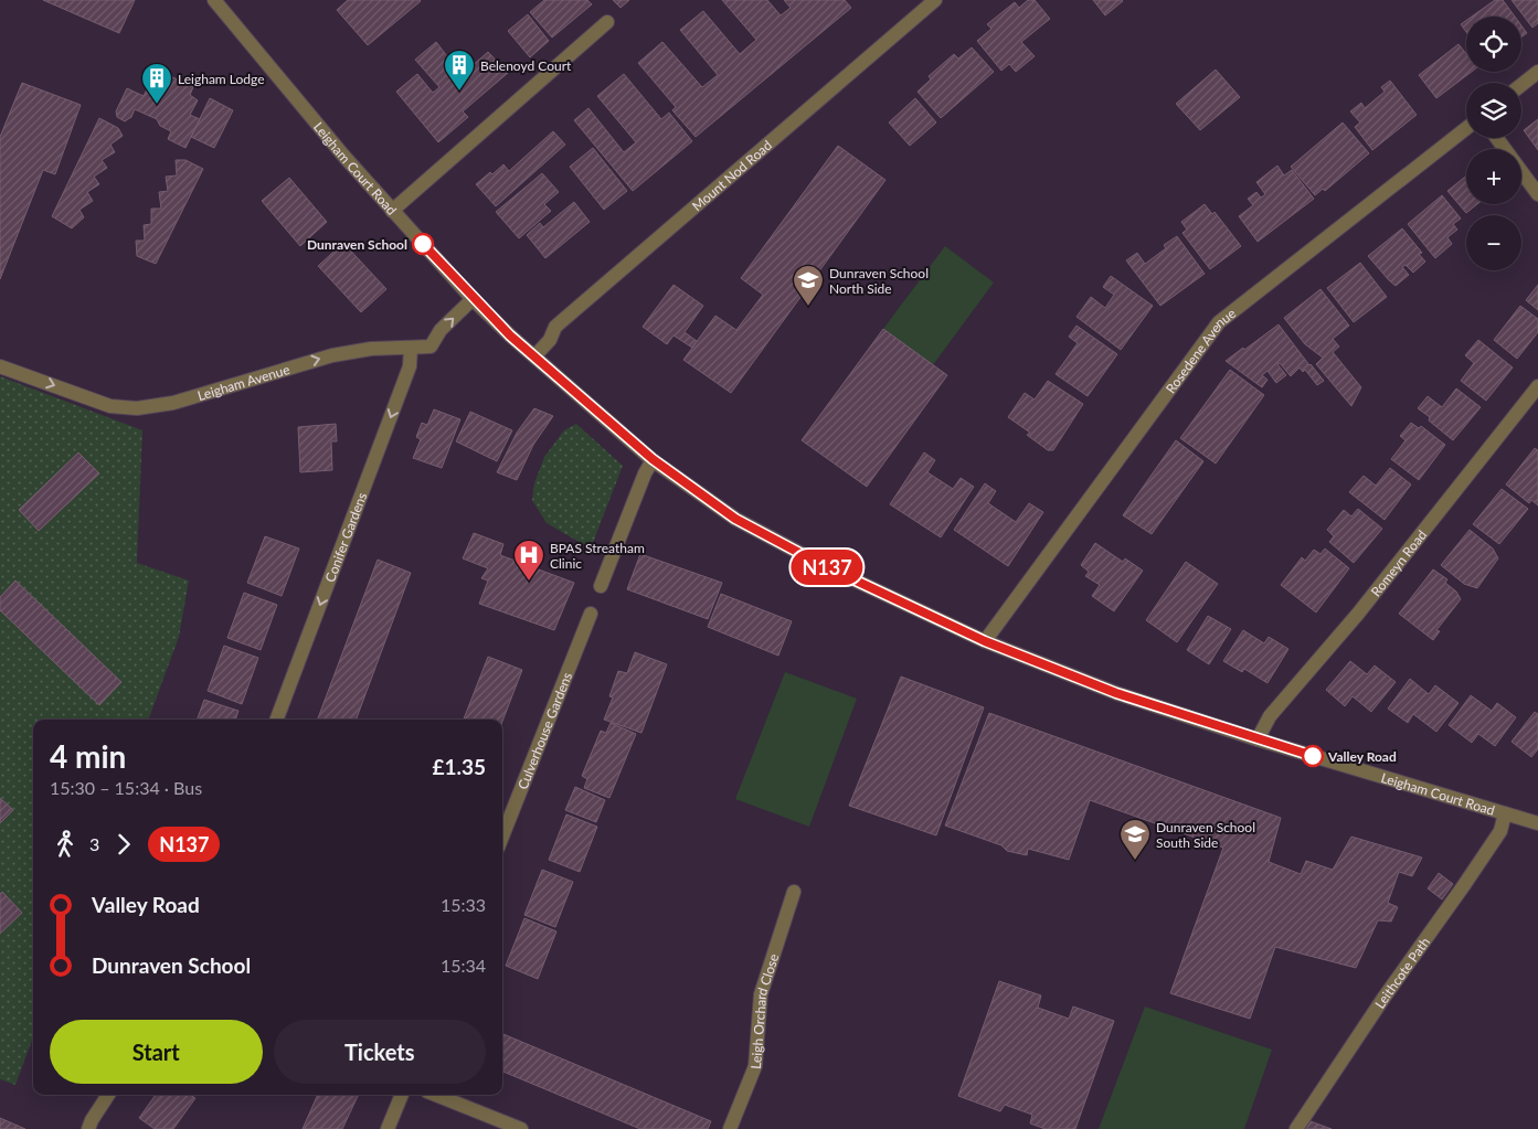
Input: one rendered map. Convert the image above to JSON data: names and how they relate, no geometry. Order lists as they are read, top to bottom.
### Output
{
  "streets": {
    "street": [
      "Leigham Court Road",
      "Mount Nod Road",
      "Rosedene Avenue",
      "Leigham Avenue",
      "Conifer Gardens",
      "Romeyn Road",
      "Culverhouse Gardens",
      "Leithcote Path",
      "Leigh Orchard Close"
    ]
  },
  "crossings": [
    ["Leigham Court Road", "Mount Nod Road"],
    ["Leigham Court Road", "Rosedene Avenue"],
    ["Leigham Court Road", "Leigham Avenue"],
    ["Leigham Court Road", "Romeyn Road"],
    ["Leigham Court Road", "Leithcote Path"],
    ["Leigham Avenue", "Conifer Gardens"]
  ],
  "one_way": ["Leigham Avenue", "Conifer Gardens"],
  "places": {
    "building": ["Belenoyd Court", "Leigham Lodge"],
    "other": ["Dunraven School", "Valley Road"],
    "school or university": ["Dunraven School North Side", "Dunraven School South Side"],
    "hospital": ["BPAS Streatham Clinic"]
  },
  "lines": ["bus line N137"],
  "page": {
    "on_map": "N137",
    "map_buttons": ["+", "−"],
    "heading": ["4 min", "15:30 – 15:34 · Bus", "£1.35"],
    "legs": ["3", "N137"],
    "list": [
      {
        "name": "Valley Road",
        "value": "15:33"
      },
      {
        "name": "Dunraven School",
        "value": "15:34"
      }
    ],
    "buttons": ["Start", "Tickets"]
  }
}
